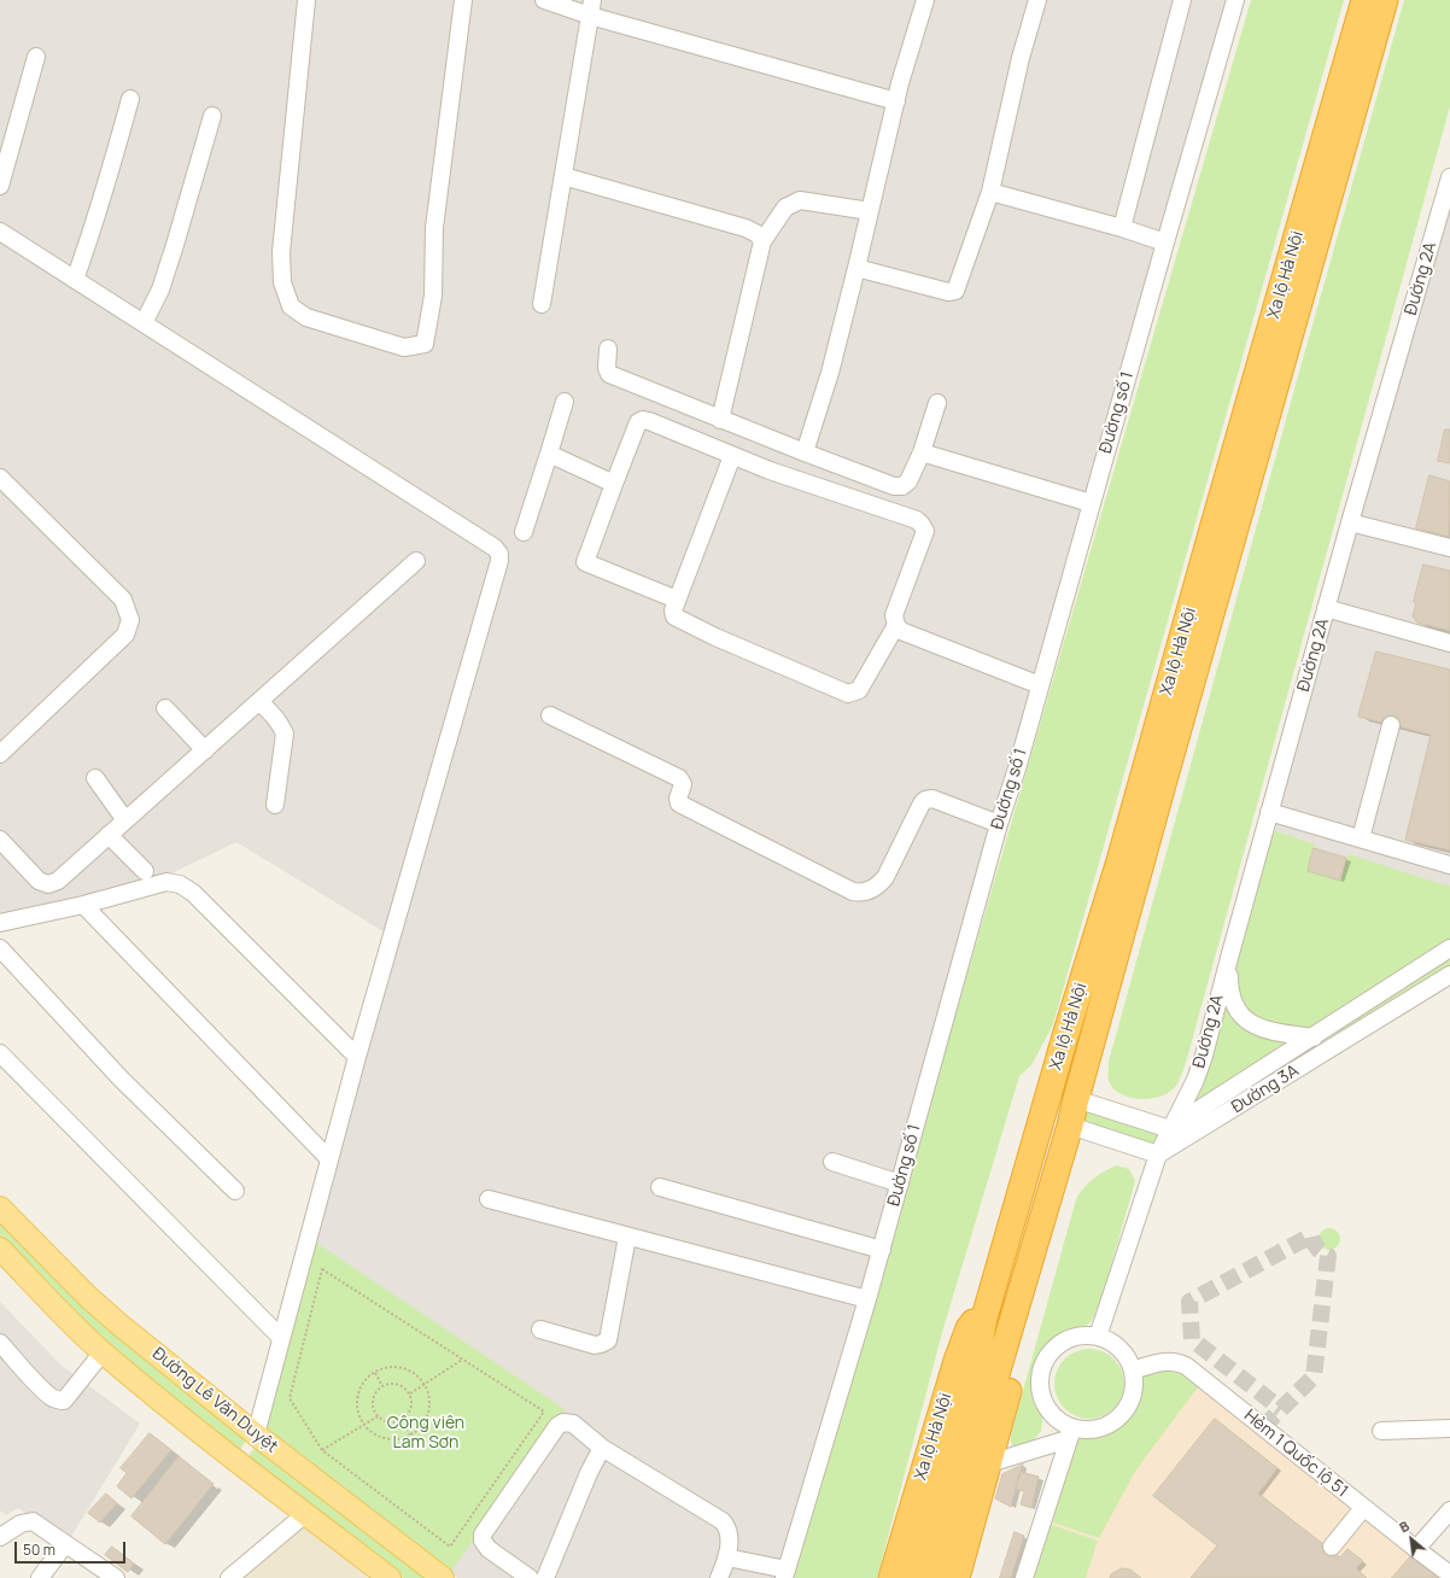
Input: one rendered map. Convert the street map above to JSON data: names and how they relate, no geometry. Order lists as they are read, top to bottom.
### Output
{
  "streets": {
    "highway": ["Xa lộ Hà Nội"],
    "main road": ["Đường Lê Văn Duyệt"],
    "street": [
      "Đường 2A",
      "Đường số 1",
      "Đường 3A",
      "Hẻm 1 Quốc lộ 51"
    ]
  },
  "crossings": [
    ["Đường 2A", "Đường 3A"]
  ],
  "parks": ["Công viên Lam Sơn"],
  "scale_bar": "50 m",
  "north": "top left"
}
